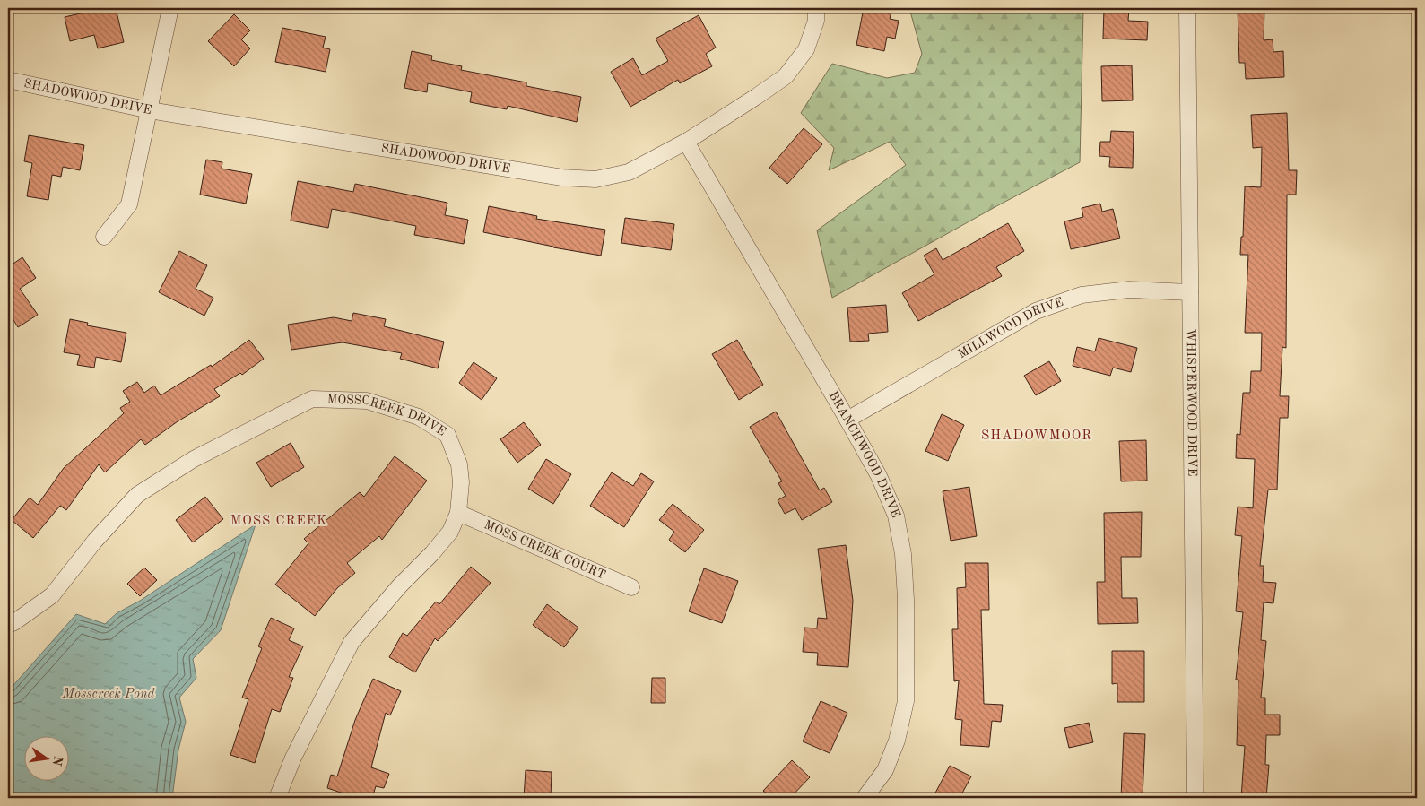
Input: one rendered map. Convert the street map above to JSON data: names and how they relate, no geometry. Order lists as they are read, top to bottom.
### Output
{
  "streets": {
    "street": [
      "SHADOWOOD DRIVE",
      "MILLWOOD DRIVE",
      "WHISPERWOOD DRIVE",
      "MOSSCREEK DRIVE",
      "BRANCHWOOD DRIVE",
      "MOSS CREEK COURT"
    ]
  },
  "crossings": [
    ["SHADOWOOD DRIVE", "BRANCHWOOD DRIVE"],
    ["MILLWOOD DRIVE", "WHISPERWOOD DRIVE"],
    ["MILLWOOD DRIVE", "BRANCHWOOD DRIVE"],
    ["MOSSCREEK DRIVE", "MOSS CREEK COURT"]
  ],
  "districts": ["SHADOWMOOR", "MOSS CREEK"],
  "water": ["Mosscreek Pond"],
  "north": "right"
}
